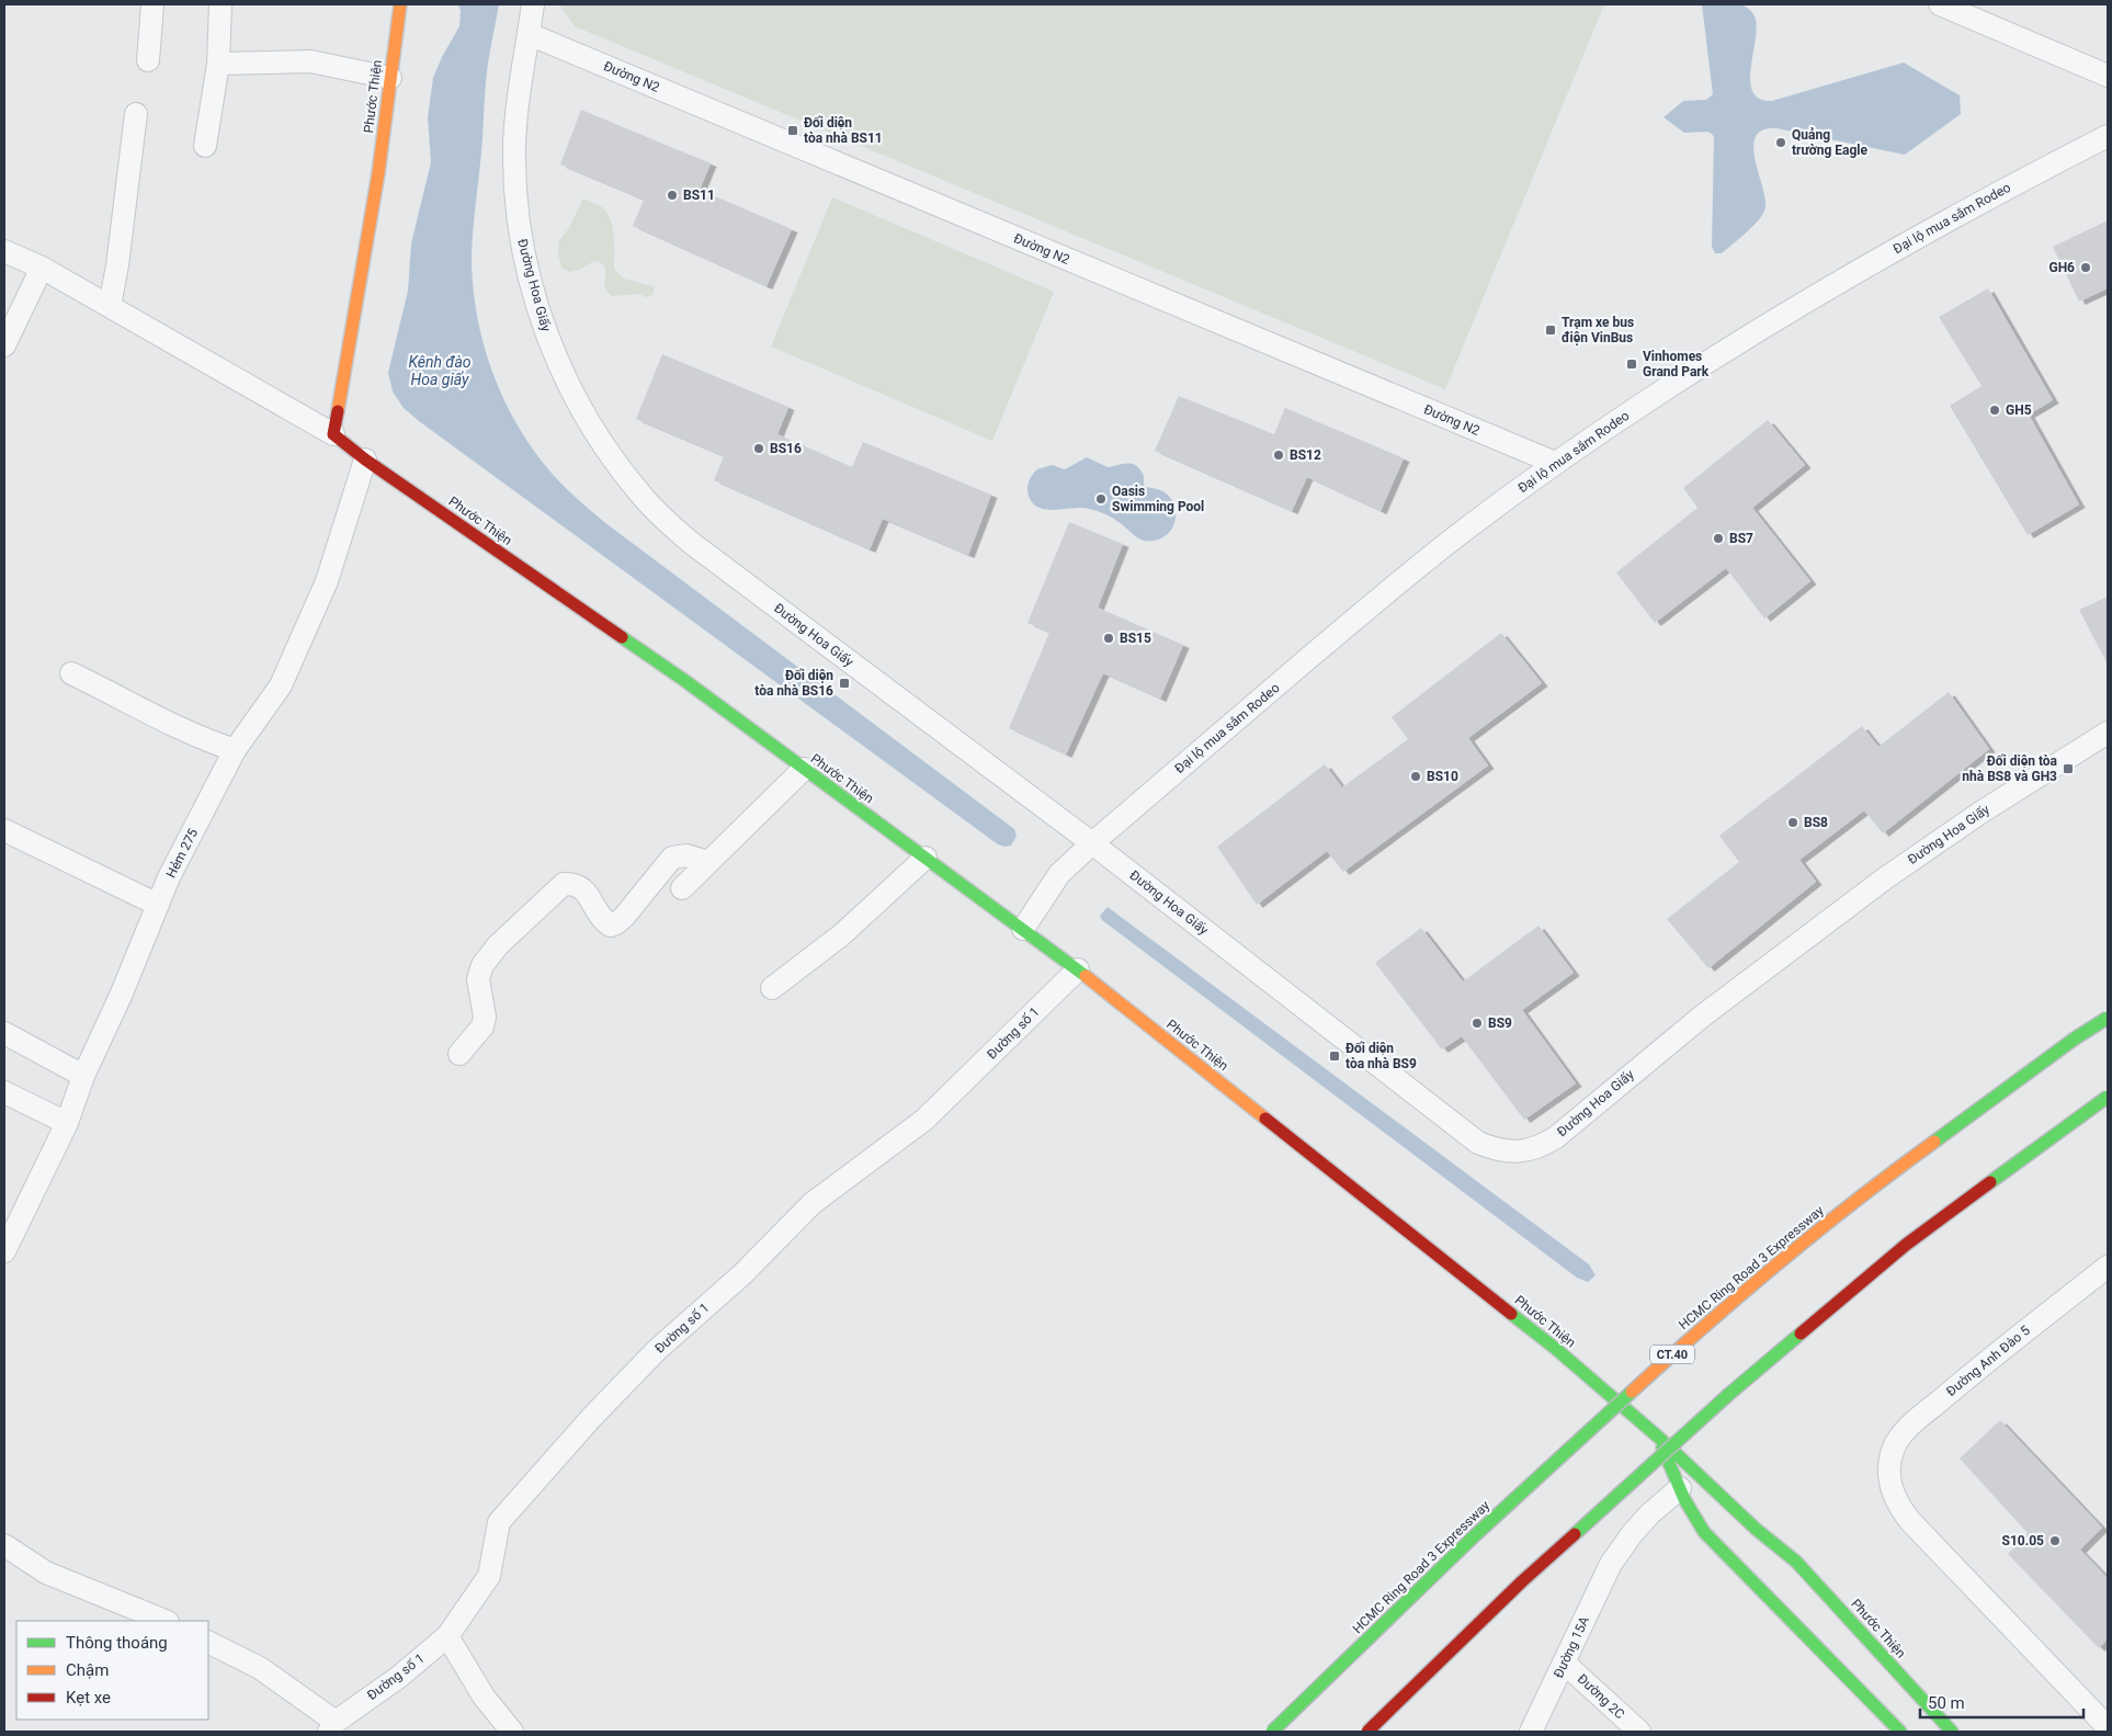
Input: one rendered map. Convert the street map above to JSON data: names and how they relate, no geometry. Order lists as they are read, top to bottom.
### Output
{
  "streets": {
    "main road": ["Phước Thiện", "HCMC Ring Road 3 Expressway", "CT.40"],
    "street": [
      "Đường N2",
      "Đại lộ mua sắm Rodeo",
      "Đường Hoa Giấy",
      "Hẻm 275",
      "Đường số 1",
      "Đường Anh Đào 5",
      "Đường 15A",
      "Đường 2C"
    ]
  },
  "crossings": [
    ["Đường N2", "Đại lộ mua sắm Rodeo"],
    ["Đường N2", "Đường Hoa Giấy"],
    ["Phước Thiện", "Đại lộ mua sắm Rodeo"],
    ["Phước Thiện", "Hẻm 275"],
    ["Phước Thiện", "Đường số 1"],
    ["Phước Thiện", "Đường 15A"],
    ["Đại lộ mua sắm Rodeo", "Đường Hoa Giấy"],
    ["Đường 15A", "Đường 2C"]
  ],
  "water": ["Kênh đào Hoa giấy"],
  "places": {
    "transit": [
      "Đối diện tòa nhà BS11",
      "Trạm xe bus điện VinBus",
      "Vinhomes Grand Park",
      "Đối diện tòa nhà BS16",
      "Đối diện tòa nhà BS8 và GH3",
      "Đối diện tòa nhà BS9"
    ],
    "other": [
      "Quảng trường Eagle",
      "BS11",
      "GH6",
      "GH5",
      "BS16",
      "BS12",
      "Oasis Swimming Pool",
      "BS7",
      "BS15",
      "BS10",
      "BS8",
      "BS9",
      "S10.05"
    ]
  },
  "legend": ["Thông thoáng", "Chậm", "Kẹt xe"],
  "scale_bar": "50 m"
}
